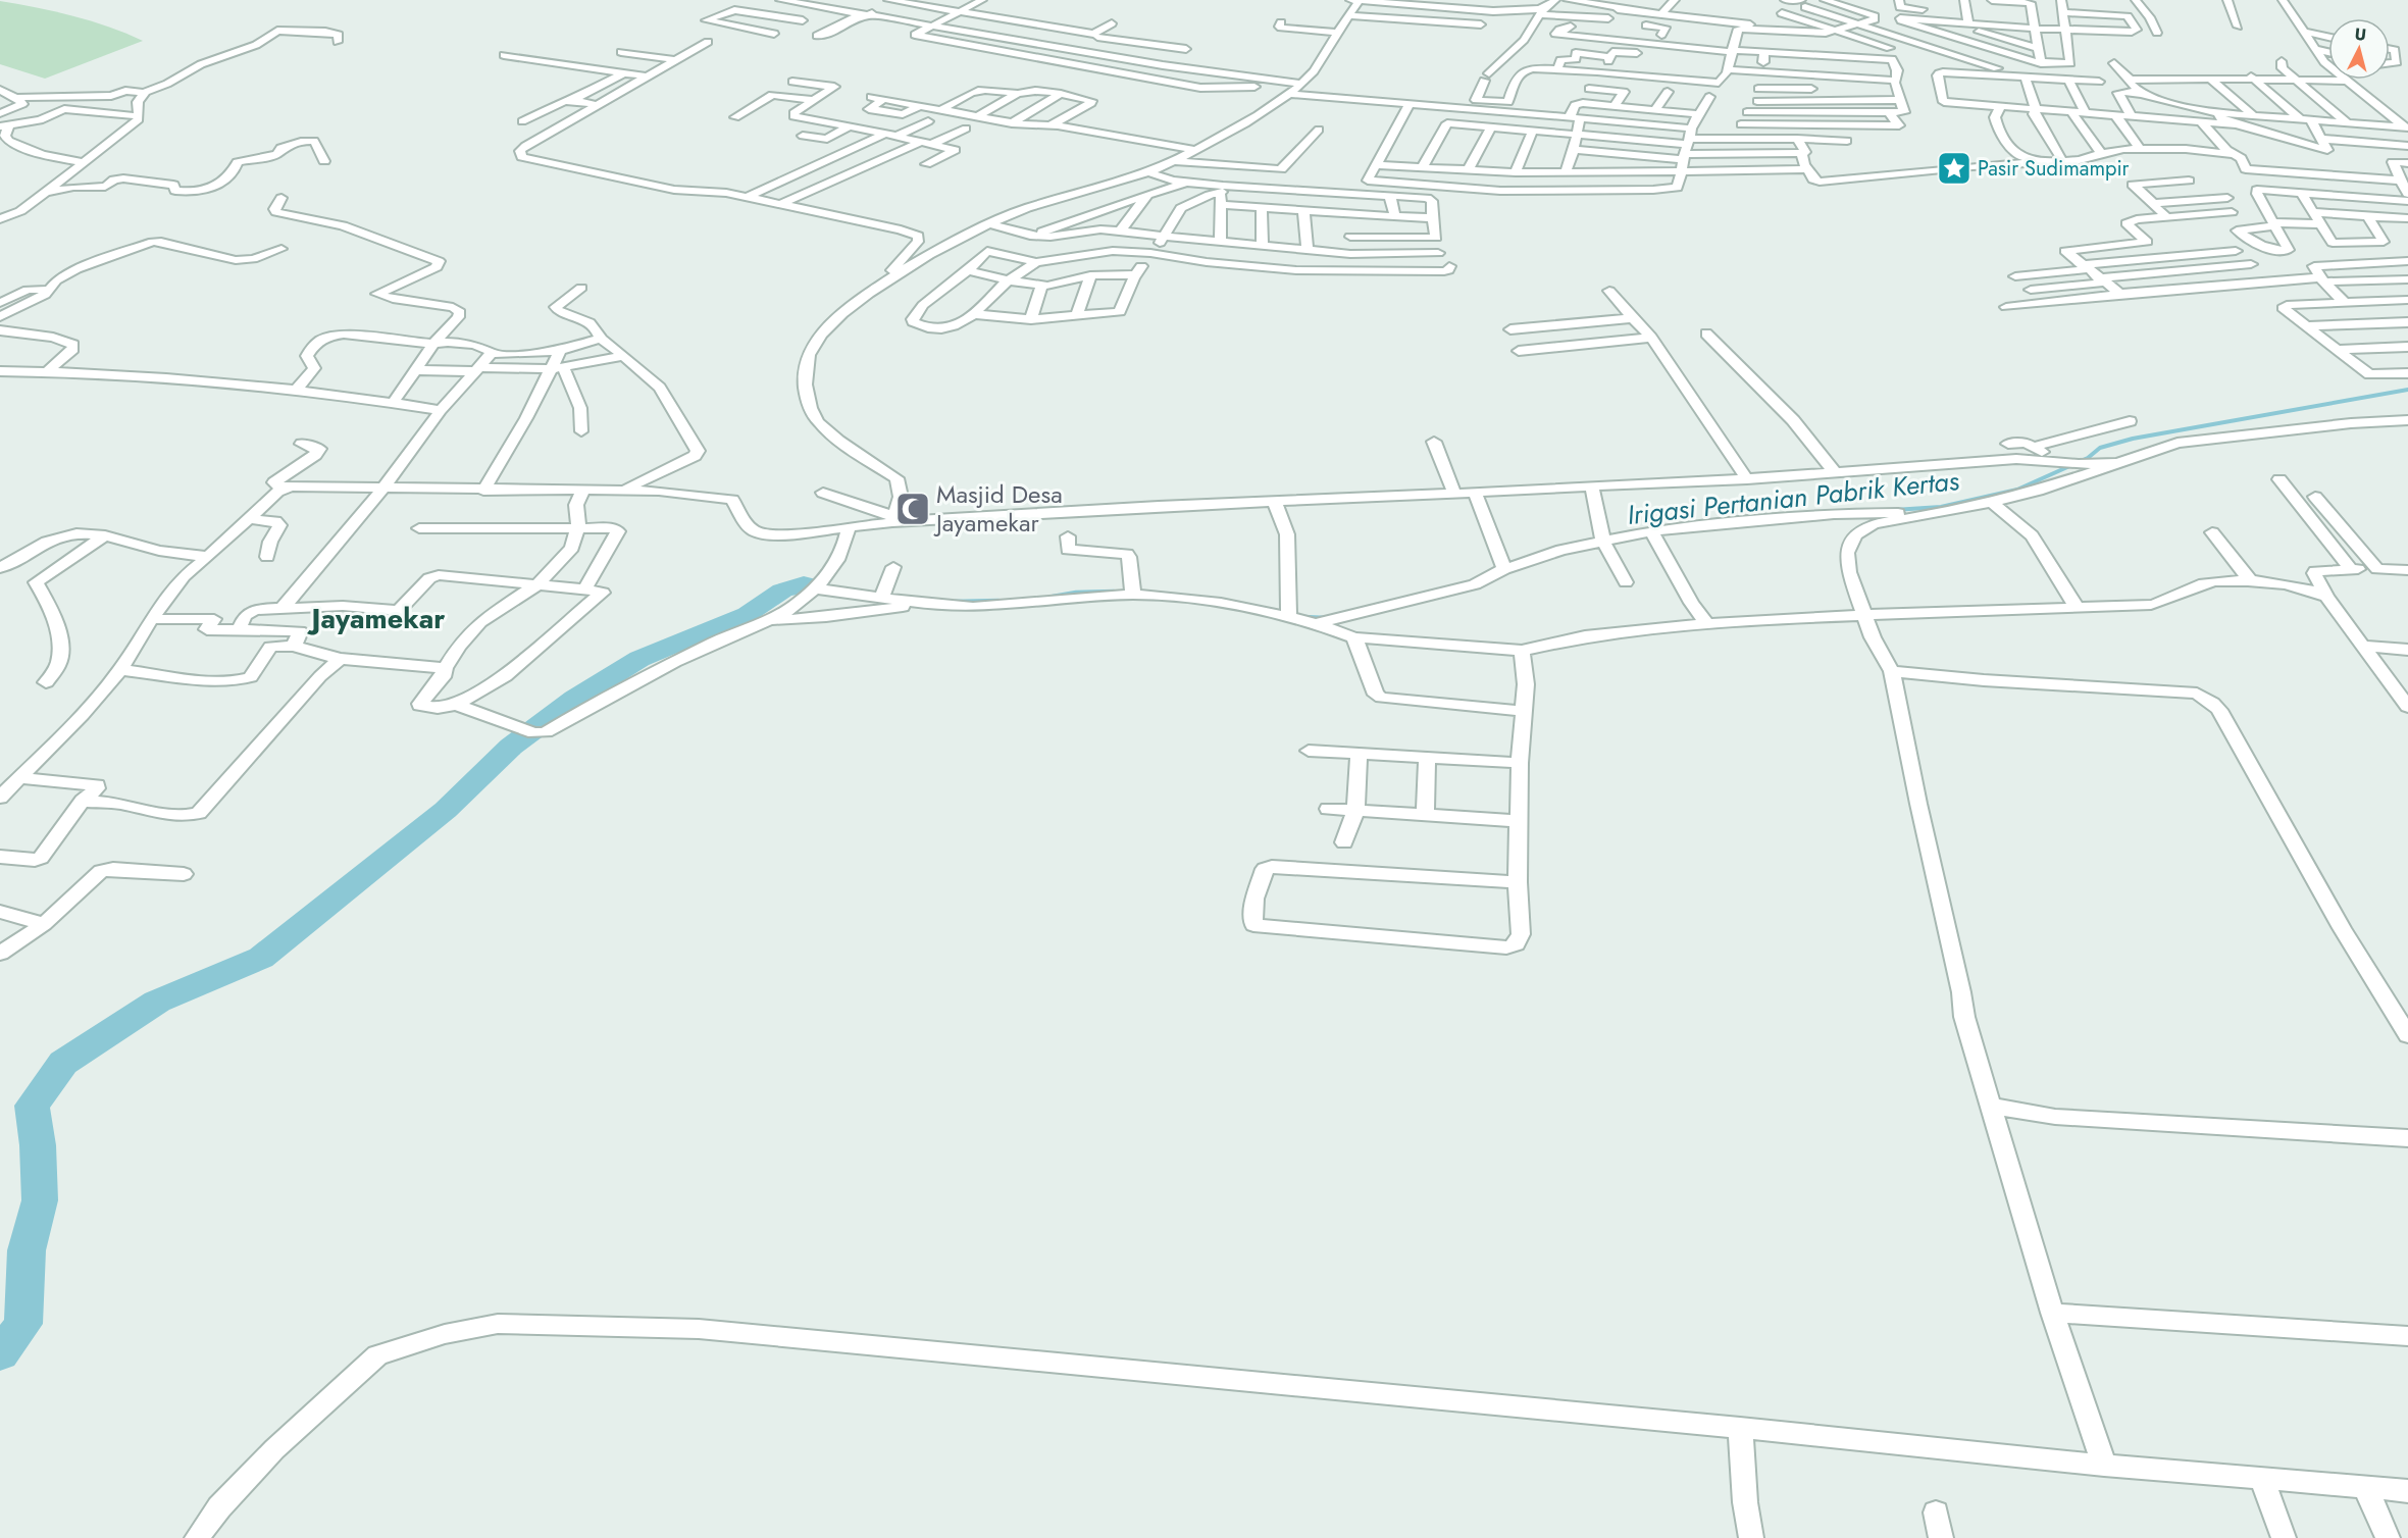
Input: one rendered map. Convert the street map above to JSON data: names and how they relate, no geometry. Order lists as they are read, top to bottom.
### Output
{
  "districts": ["Jayamekar"],
  "water": ["Irigasi Pertanian Pabrik Kertas"],
  "places": {
    "place": ["Pasir Sudimampir"],
    "mosque": ["Masjid Desa Jayamekar"]
  },
  "north": "top"
}
